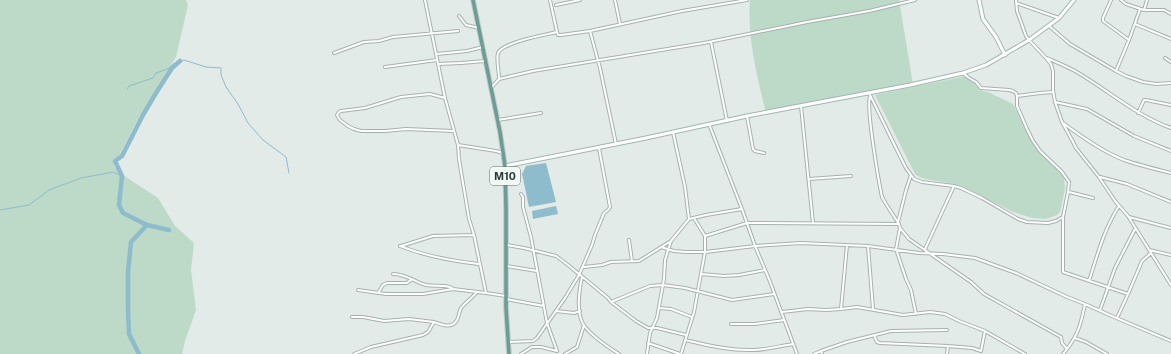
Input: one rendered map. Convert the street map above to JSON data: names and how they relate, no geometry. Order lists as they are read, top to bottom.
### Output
{
  "streets": {
    "main road": ["M10"]
  }
}
